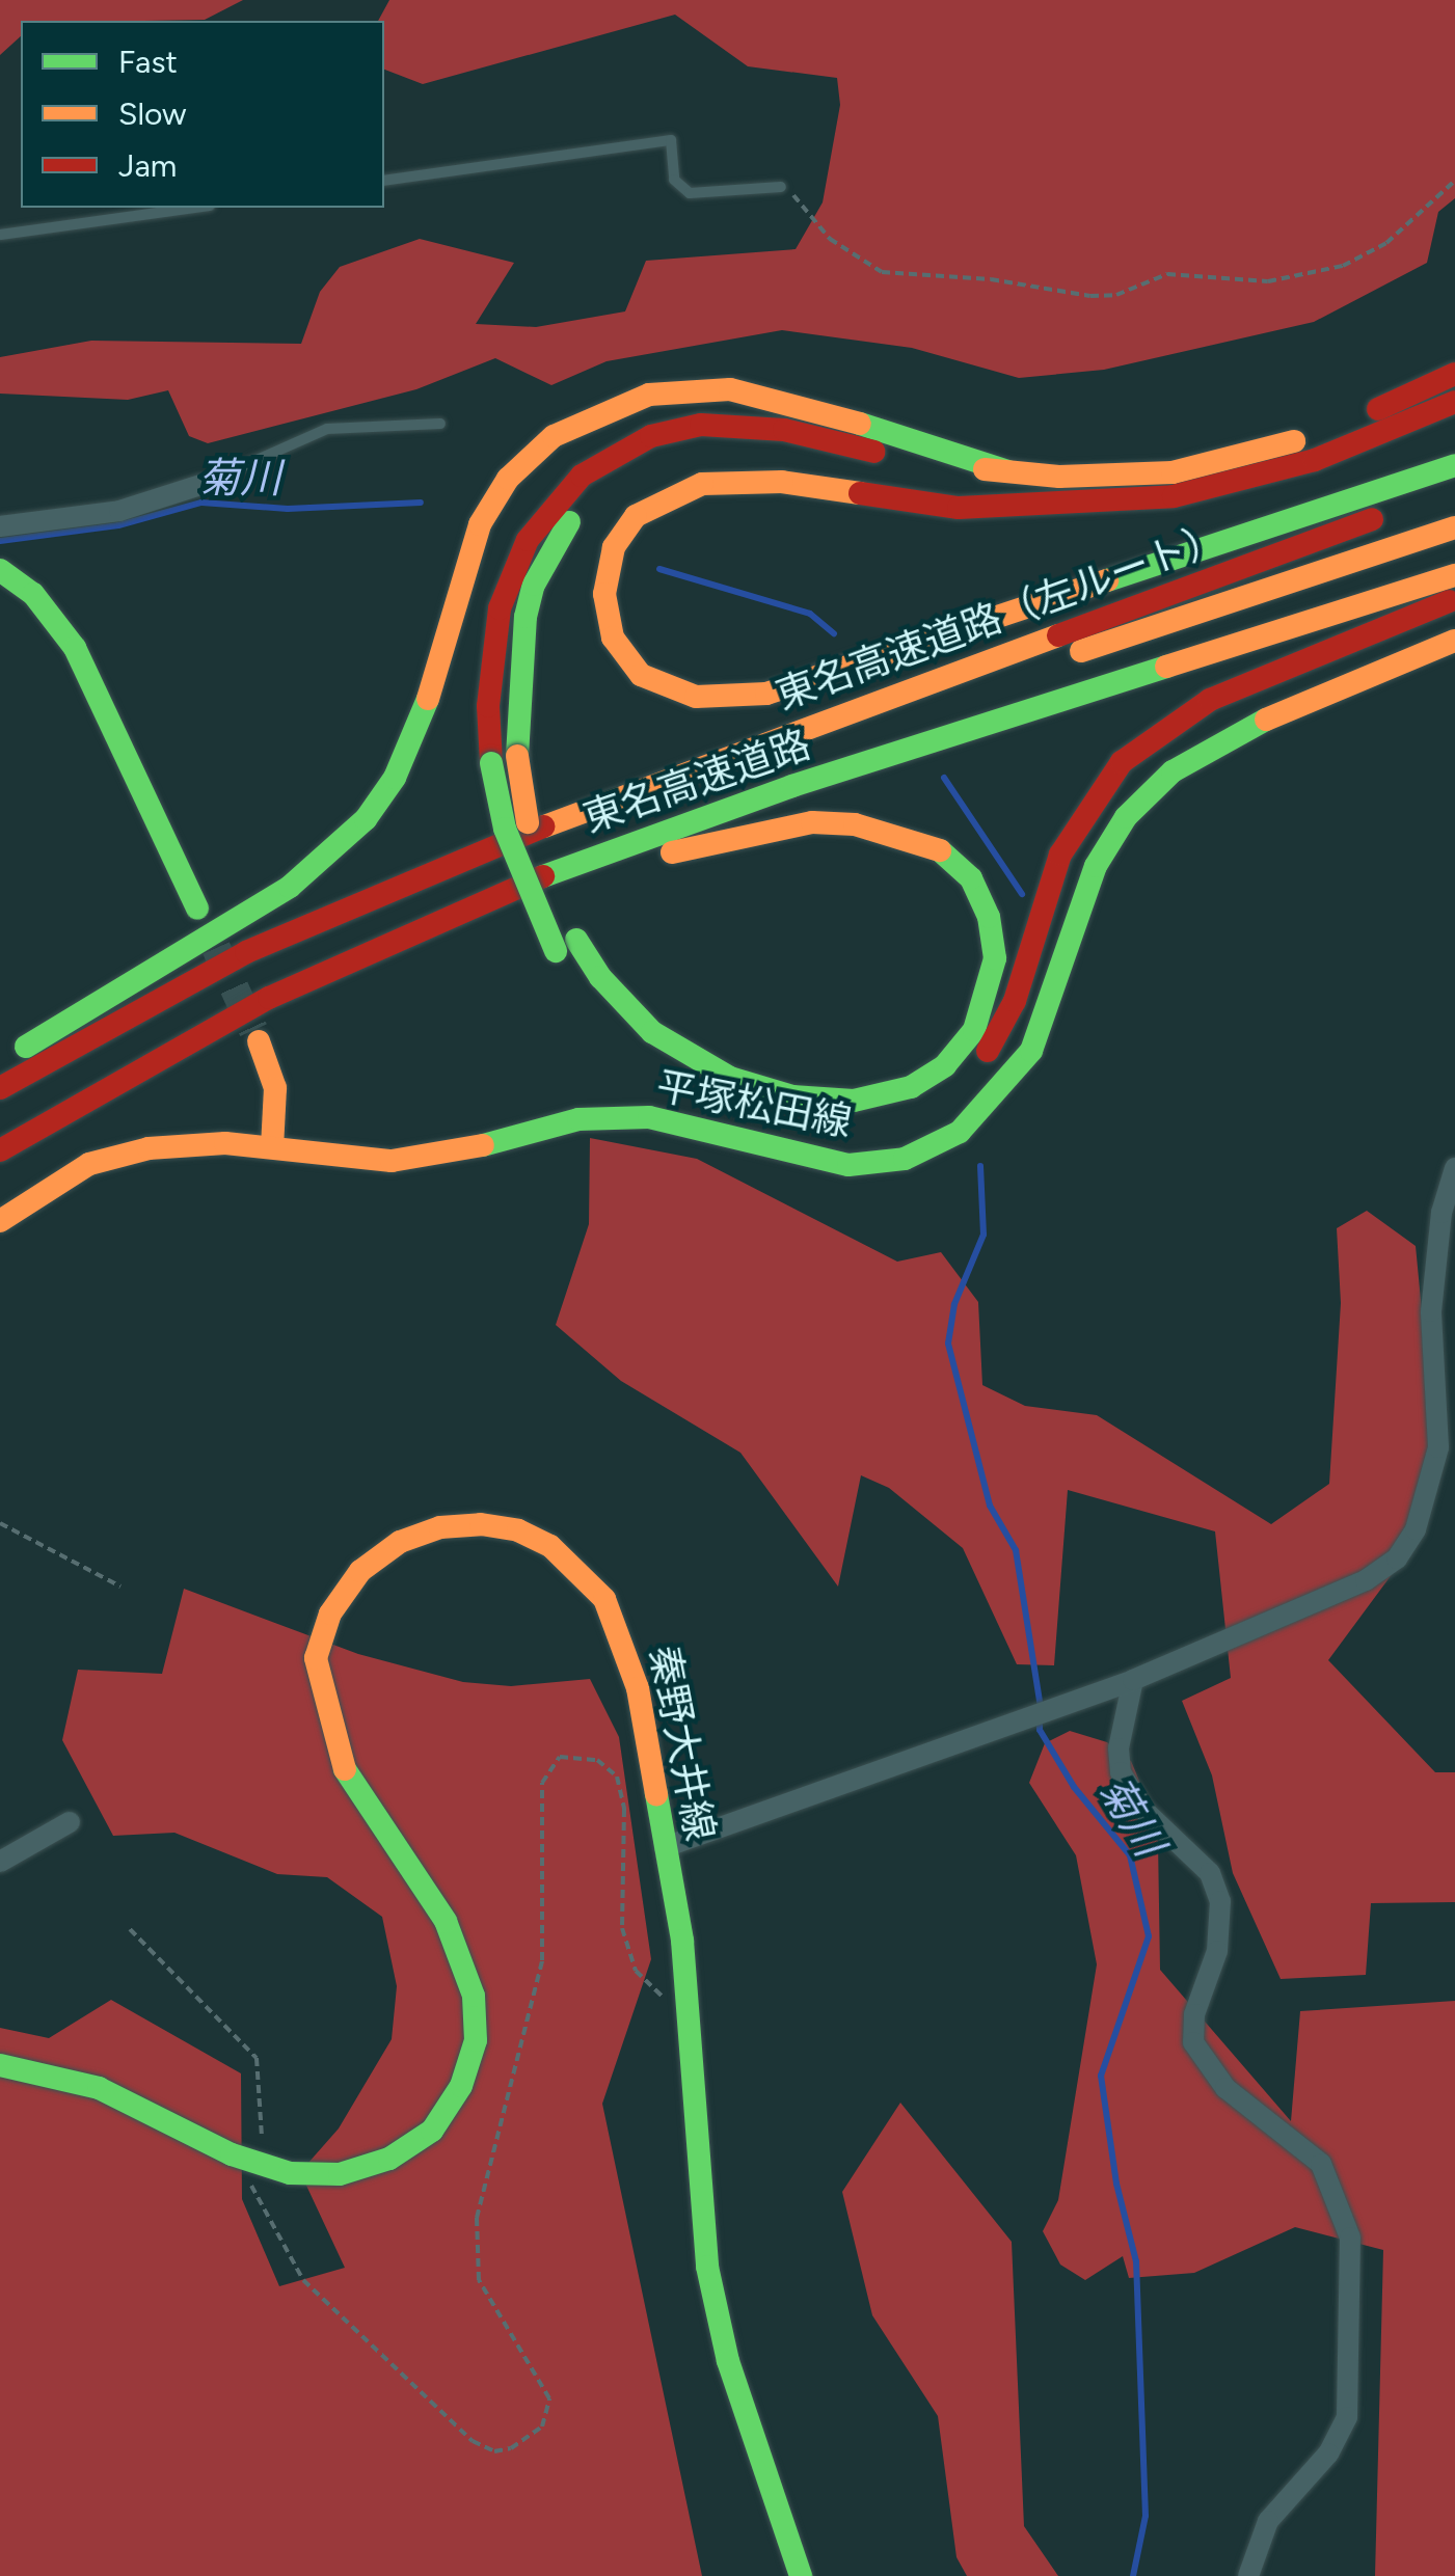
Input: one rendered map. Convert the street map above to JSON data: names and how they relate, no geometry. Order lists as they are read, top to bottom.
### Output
{
  "streets": {
    "main road": [
      "東名高速道路（左ルート）",
      "東名高速道路",
      "平塚松田線",
      "秦野大井線"
    ]
  },
  "crossings": [
    ["東名高速道路（左ルート）", "東名高速道路"]
  ],
  "water": ["菊川"],
  "legend": ["Fast", "Slow", "Jam"]
}
